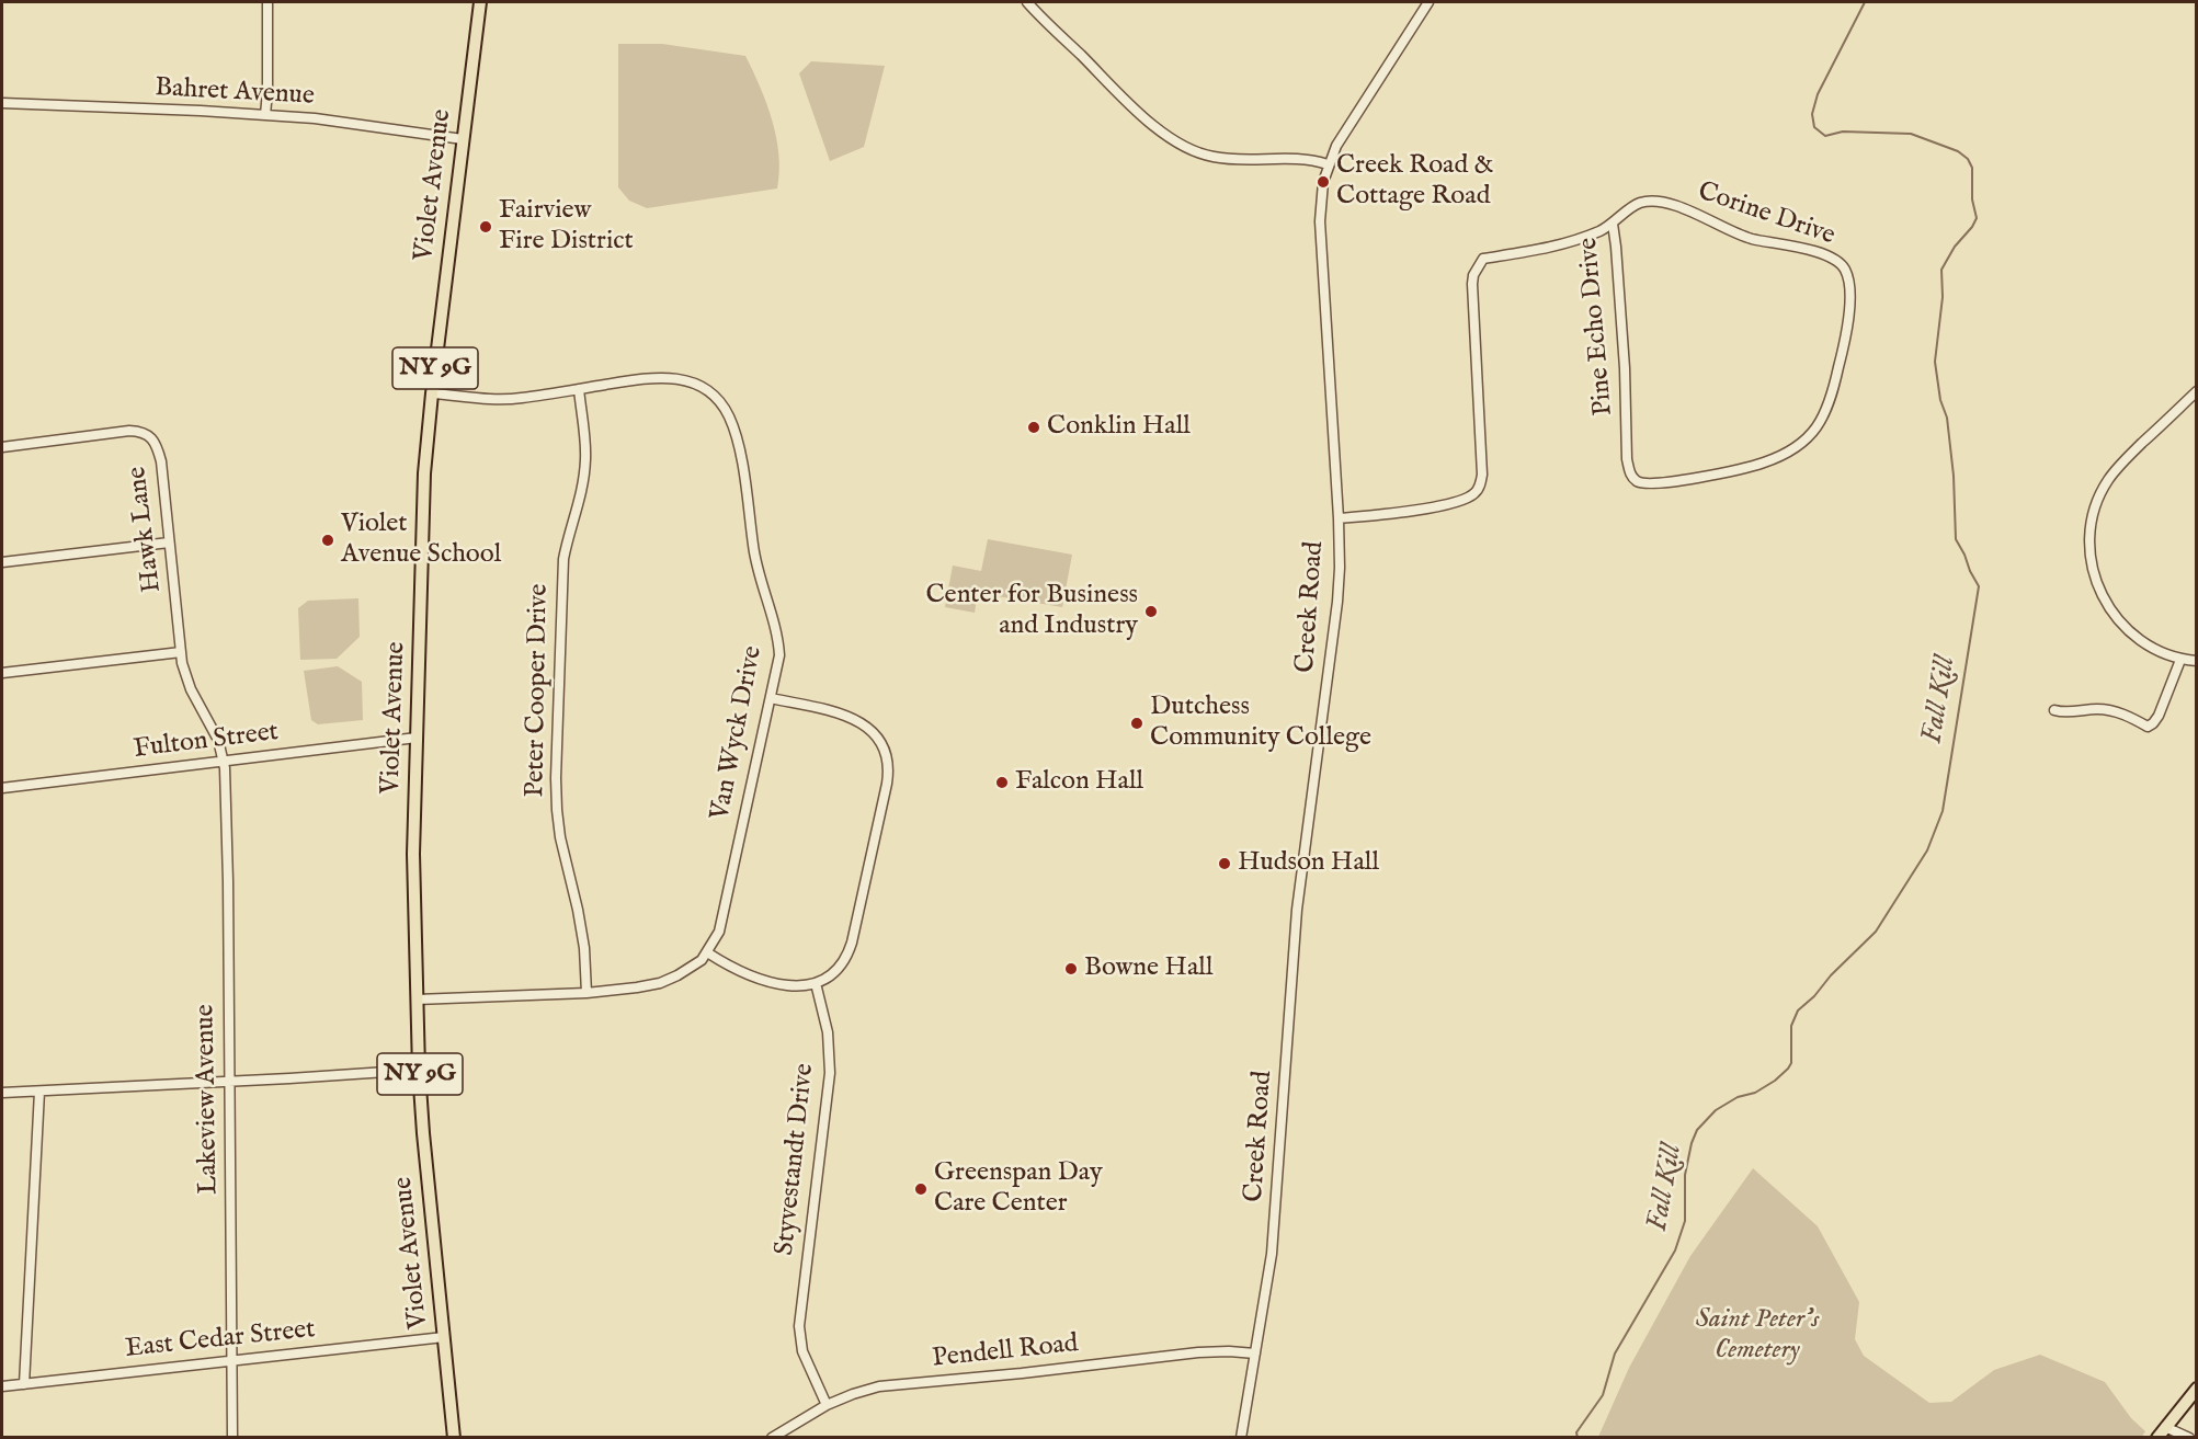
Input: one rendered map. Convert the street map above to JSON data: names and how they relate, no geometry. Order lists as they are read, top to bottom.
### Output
{
  "streets": {
    "main road": ["Violet Avenue", "NY 9G"],
    "street": [
      "Bahret Avenue",
      "Corine Drive",
      "Pine Echo Drive",
      "Hawk Lane",
      "Creek Road",
      "Peter Cooper Drive",
      "Van Wyck Drive",
      "Fulton Street",
      "Lakeview Avenue",
      "Styvestandt Drive",
      "East Cedar Street",
      "Pendell Road"
    ]
  },
  "crossings": [
    ["Bahret Avenue", "Violet Avenue"],
    ["Violet Avenue", "Van Wyck Drive"],
    ["Violet Avenue", "Fulton Street"],
    ["Violet Avenue", "East Cedar Street"],
    ["Corine Drive", "Pine Echo Drive"],
    ["Pine Echo Drive", "Creek Road"],
    ["Hawk Lane", "Fulton Street"],
    ["Hawk Lane", "Lakeview Avenue"],
    ["Creek Road", "Pendell Road"],
    ["Peter Cooper Drive", "Van Wyck Drive"],
    ["Fulton Street", "Lakeview Avenue"],
    ["Lakeview Avenue", "East Cedar Street"],
    ["Styvestandt Drive", "Pendell Road"]
  ],
  "water": ["Fall Kill"],
  "parks": ["Saint Peter's Cemetery"],
  "places": [
    "Creek Road & Cottage Road",
    "Fairview Fire District",
    "Conklin Hall",
    "Violet Avenue School",
    "Center for Business and Industry",
    "Dutchess Community College",
    "Falcon Hall",
    "Hudson Hall",
    "Bowne Hall",
    "Greenspan Day Care Center"
  ]
}
